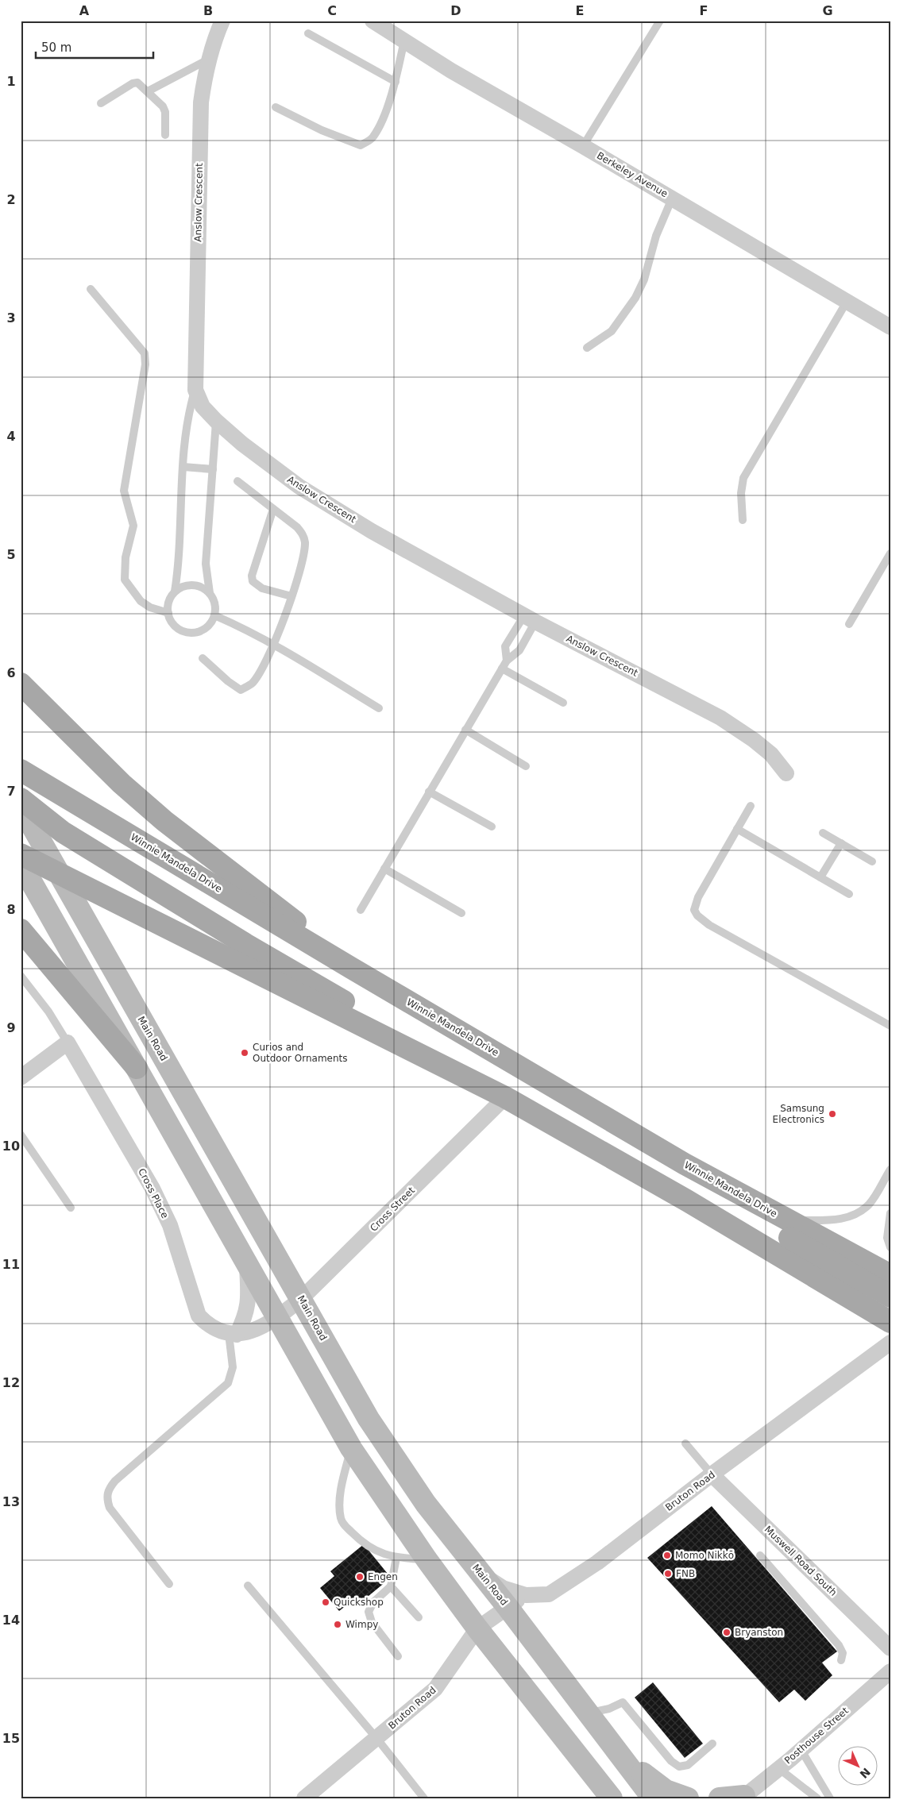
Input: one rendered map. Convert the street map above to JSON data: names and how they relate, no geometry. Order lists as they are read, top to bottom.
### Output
{
  "streets": {
    "main road": ["Winnie Mandela Drive", "Main Road"],
    "street": [
      "Berkeley Avenue",
      "Anslow Crescent",
      "Cross Place",
      "Cross Street",
      "Bruton Road",
      "Muswell Road South",
      "Posthouse Street"
    ]
  },
  "crossings": [
    ["Main Road", "Cross Street"],
    ["Main Road", "Bruton Road"],
    ["Bruton Road", "Muswell Road South"]
  ],
  "places": [
    "Curios and Outdoor Ornaments",
    "Samsung Electronics",
    "Momo Nikkō",
    "FNB",
    "Engen",
    "Quickshop",
    "Wimpy",
    "Bryanston"
  ],
  "scale_bar": "50 m",
  "north": "bottom right",
  "grid": {
    "columns": [
      "A",
      "B",
      "C",
      "D",
      "E",
      "F",
      "G"
    ],
    "rows": [
      "1",
      "2",
      "3",
      "4",
      "5",
      "6",
      "7",
      "8",
      "9",
      "10",
      "11",
      "12",
      "13",
      "14",
      "15"
    ]
  }
}
